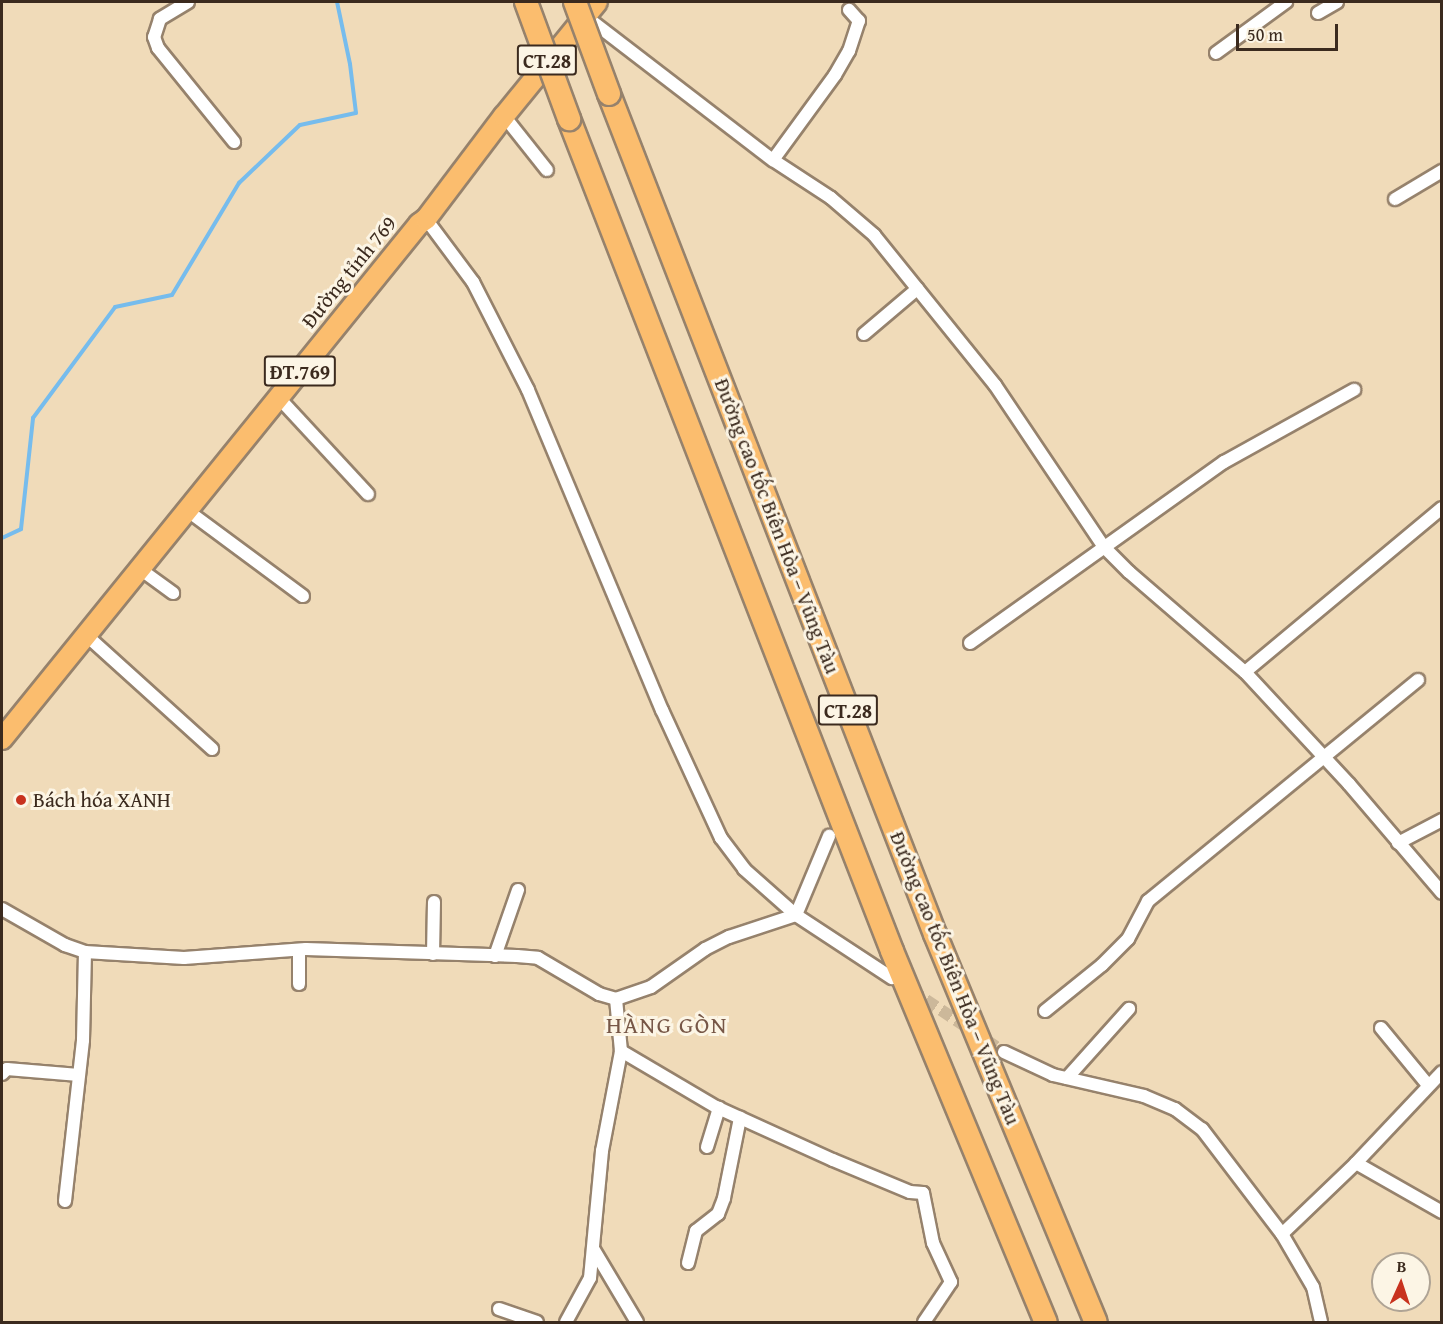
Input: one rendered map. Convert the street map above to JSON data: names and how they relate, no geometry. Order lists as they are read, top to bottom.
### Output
{
  "streets": {
    "highway": ["CT.28", "Đường cao tốc Biên Hòa – Vũng Tàu"],
    "main road": ["Đường tỉnh 769", "ĐT.769"]
  },
  "crossings": [
    ["Đường tỉnh 769", "Đường cao tốc Biên Hòa – Vũng Tàu"]
  ],
  "districts": ["HÀNG GÒN"],
  "places": ["Bách hóa XANH"],
  "scale_bar": "50 m",
  "north": "top"
}
